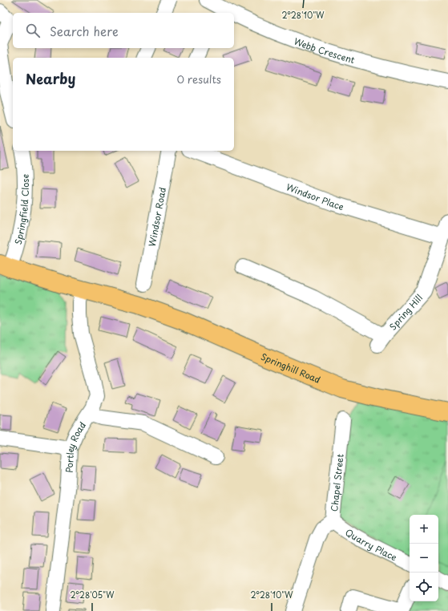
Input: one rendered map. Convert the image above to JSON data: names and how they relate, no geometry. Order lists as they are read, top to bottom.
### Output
{
  "streets": {
    "main road": ["Springhill Road"],
    "street": [
      "Webb Crescent",
      "Windsor Place",
      "Springfield Close",
      "Windsor Road",
      "Spring Hill",
      "Portley Road",
      "Chapel Street",
      "Quarry Place"
    ]
  },
  "crossings": [
    ["Windsor Place", "Spring Hill"],
    ["Springfield Close", "Springhill Road"],
    ["Springhill Road", "Portley Road"],
    ["Chapel Street", "Quarry Place"]
  ],
  "page": {
    "search": "Search here",
    "heading": ["Nearby", "0 results"],
    "map_buttons": ["+", "−"]
  },
  "coordinates": ["2°28'10\"W", "2°28'05\"W"]
}
